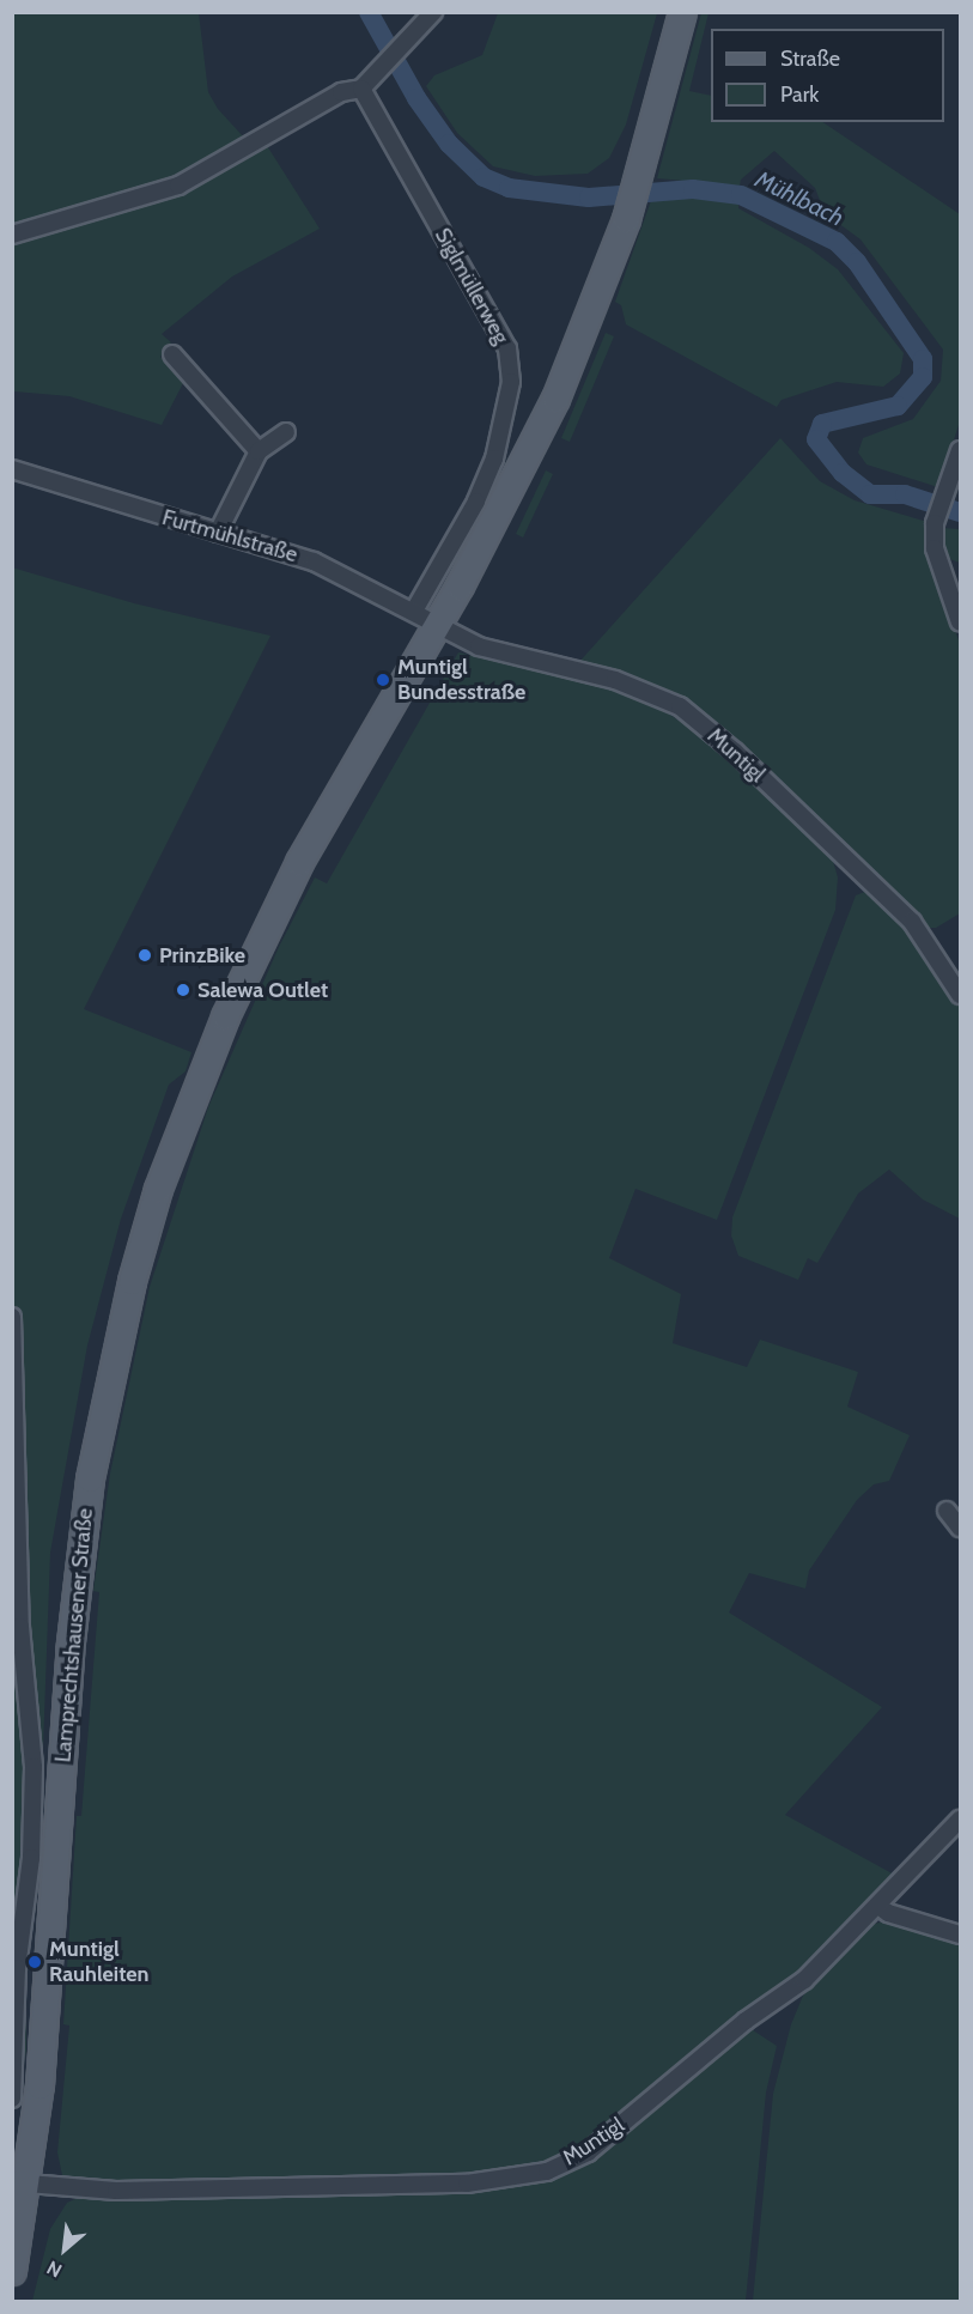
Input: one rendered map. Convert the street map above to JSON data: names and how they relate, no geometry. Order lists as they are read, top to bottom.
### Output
{
  "streets": {
    "main road": ["Lamprechtshausener Straße"],
    "street": ["Siglmüllerweg", "Furtmühlstraße", "Muntigl"]
  },
  "crossings": [
    ["Siglmüllerweg", "Furtmühlstraße"],
    ["Furtmühlstraße", "Muntigl"],
    ["Furtmühlstraße", "Lamprechtshausener Straße"],
    ["Muntigl", "Lamprechtshausener Straße"]
  ],
  "water": ["Mühlbach"],
  "places": [
    "Muntigl Bundesstraße",
    "PrinzBike",
    "Salewa Outlet",
    "Muntigl Rauhleiten"
  ],
  "legend": ["Straße", "Park"],
  "north": "bottom left"
}
